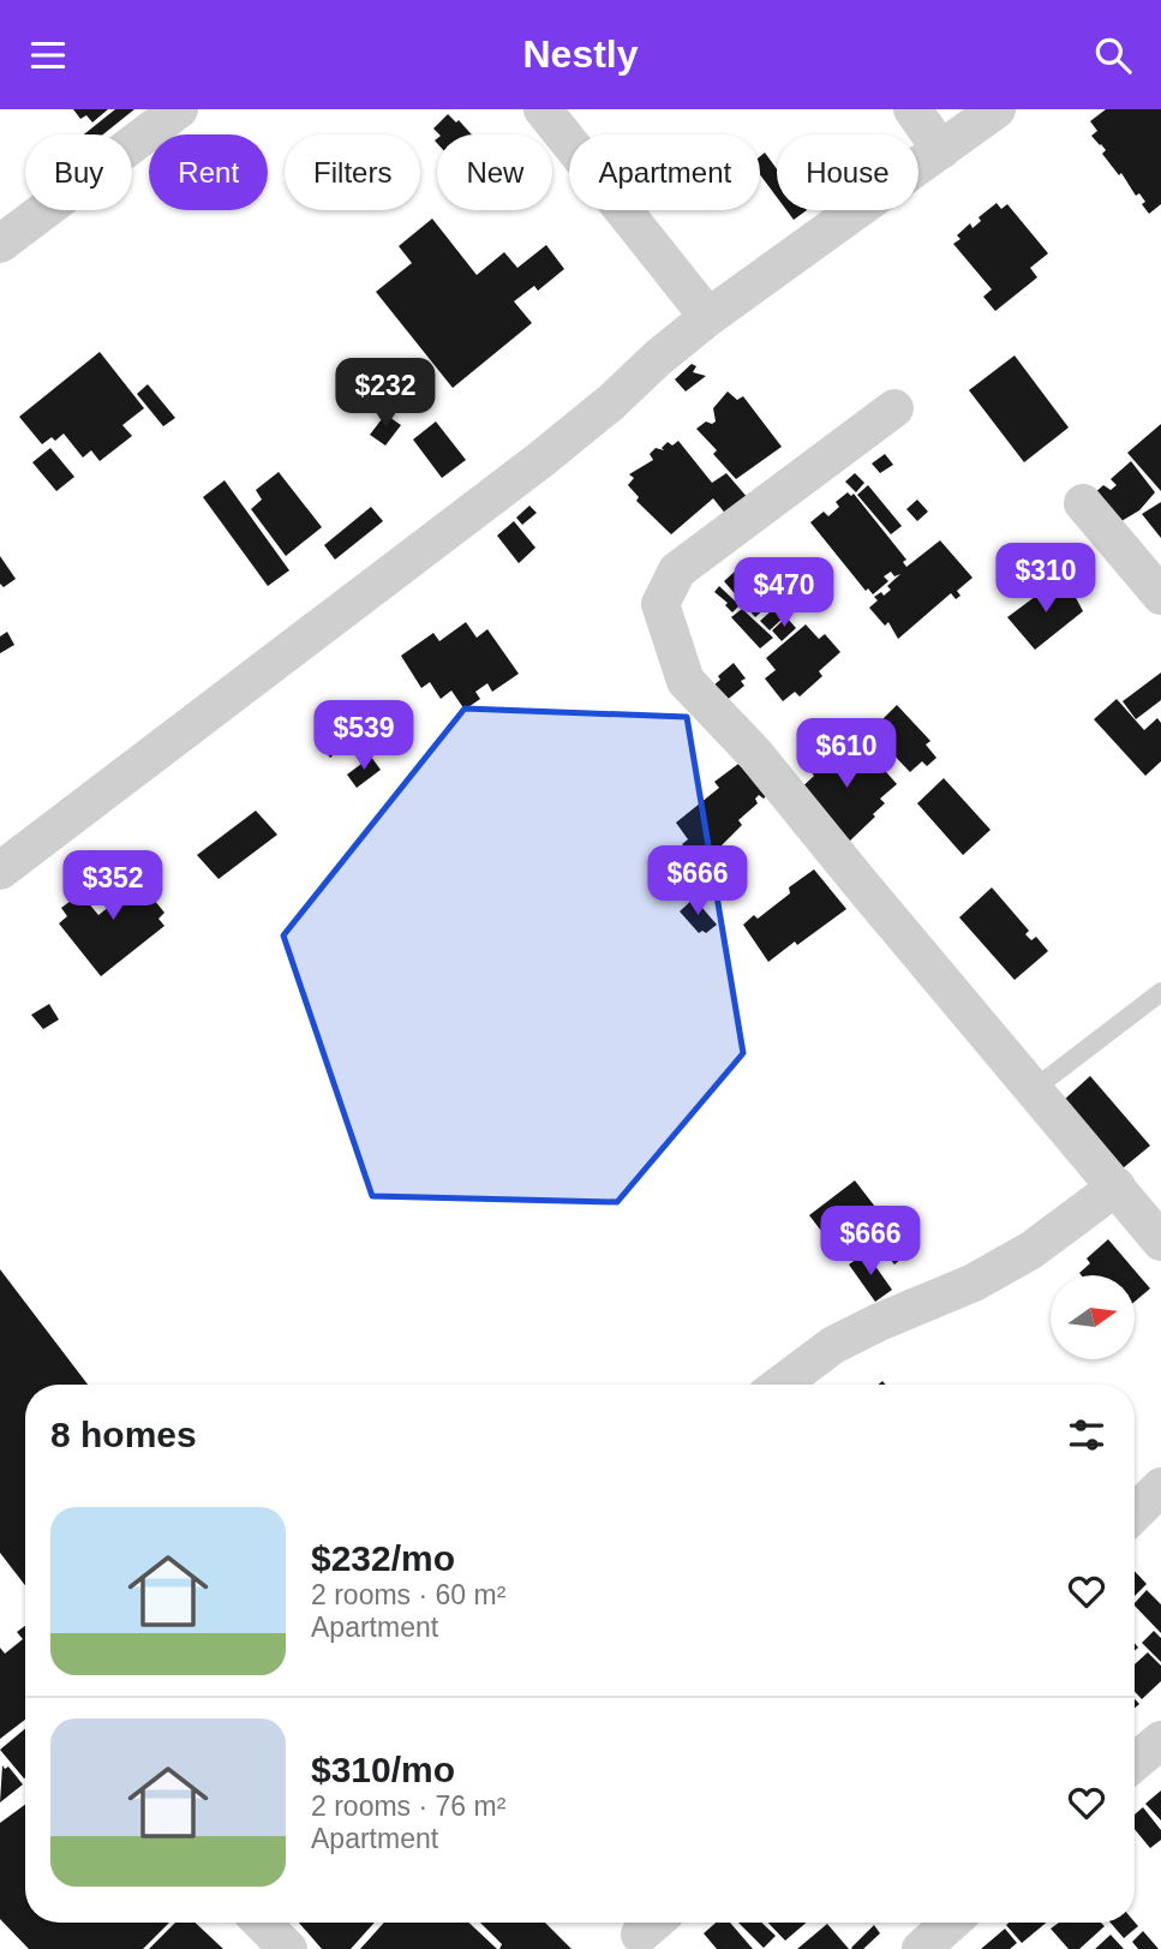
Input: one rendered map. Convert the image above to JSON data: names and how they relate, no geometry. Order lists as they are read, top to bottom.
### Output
{
  "north": "right",
  "page": {
    "header": "Nestly",
    "chip": [
      "Buy",
      "Rent",
      "Filters",
      "New",
      "Apartment",
      "House"
    ],
    "price": [
      "$232",
      "$310",
      "$470",
      "$539",
      "$610",
      "$666",
      "$352",
      "$666"
    ],
    "heading": "8 homes",
    "list": [
      {
        "name": "$232/mo",
        "note": "2 rooms · 60 m² · Apartment"
      },
      {
        "name": "$310/mo",
        "note": "2 rooms · 76 m² · Apartment"
      }
    ]
  }
}
